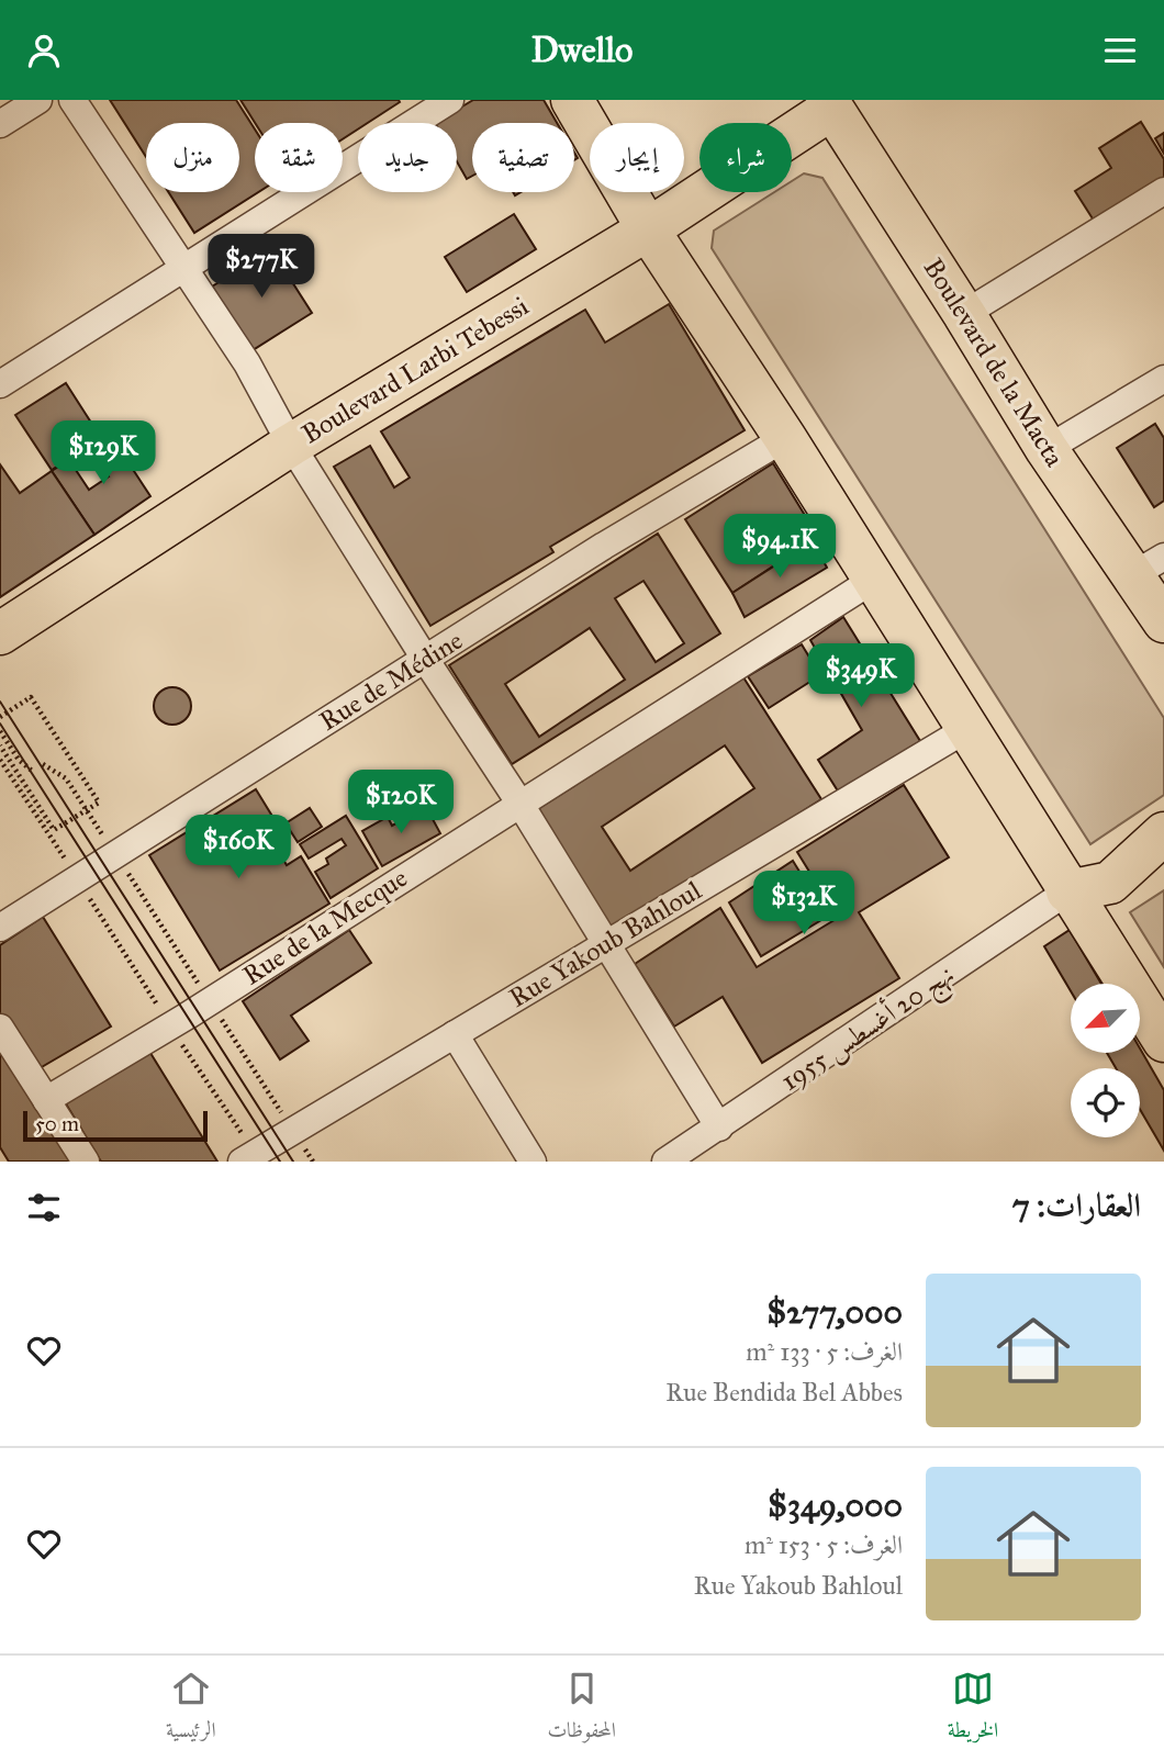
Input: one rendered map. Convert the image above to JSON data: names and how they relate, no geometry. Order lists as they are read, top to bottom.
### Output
{
  "streets": {
    "main road": ["Boulevard de la Macta", "Boulevard Larbi Tebessi"],
    "street": [
      "Rue de Médine",
      "Rue de la Mecque",
      "Rue Yakoub Bahloul",
      "نهج 20 أغسطس 1955"
    ]
  },
  "crossings": [
    ["Boulevard de la Macta", "Boulevard Larbi Tebessi"]
  ],
  "scale_bar": "50 m",
  "north": "bottom left",
  "page": {
    "header": "Dwello",
    "chip": [
      "شراء",
      "إيجار",
      "تصفية",
      "جديد",
      "شقة",
      "منزل"
    ],
    "price": [
      "$277K",
      "$129K",
      "$94.1K",
      "$349K",
      "$120K",
      "$160K",
      "$132K"
    ],
    "scale": "50 m",
    "heading": "العقارات: 7",
    "list": [
      {
        "name": "$277,000",
        "note": "الغرف: 5 · 133 m² · Rue Bendida Bel Abbes"
      },
      {
        "name": "$349,000",
        "note": "الغرف: 5 · 153 m² · Rue Yakoub Bahloul"
      }
    ],
    "tabs": ["الخريطة", "المحفوظات", "الرئيسية"]
  }
}
